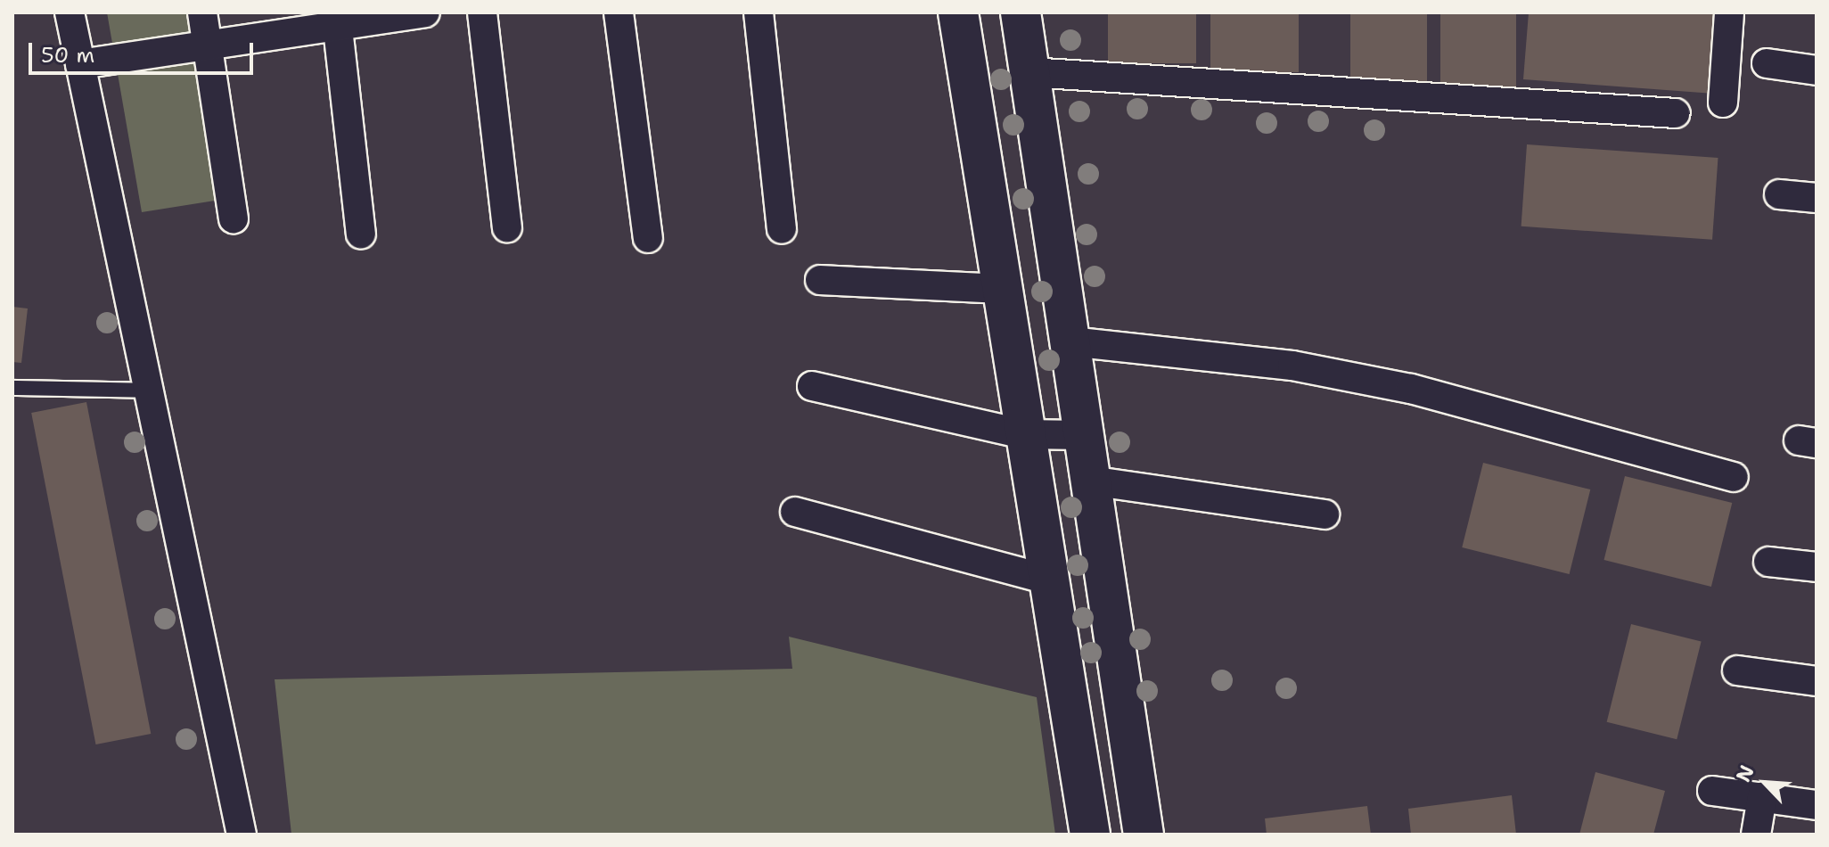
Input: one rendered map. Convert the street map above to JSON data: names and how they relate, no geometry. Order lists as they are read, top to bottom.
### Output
{
  "scale_bar": "50 m",
  "north": "top left"
}
